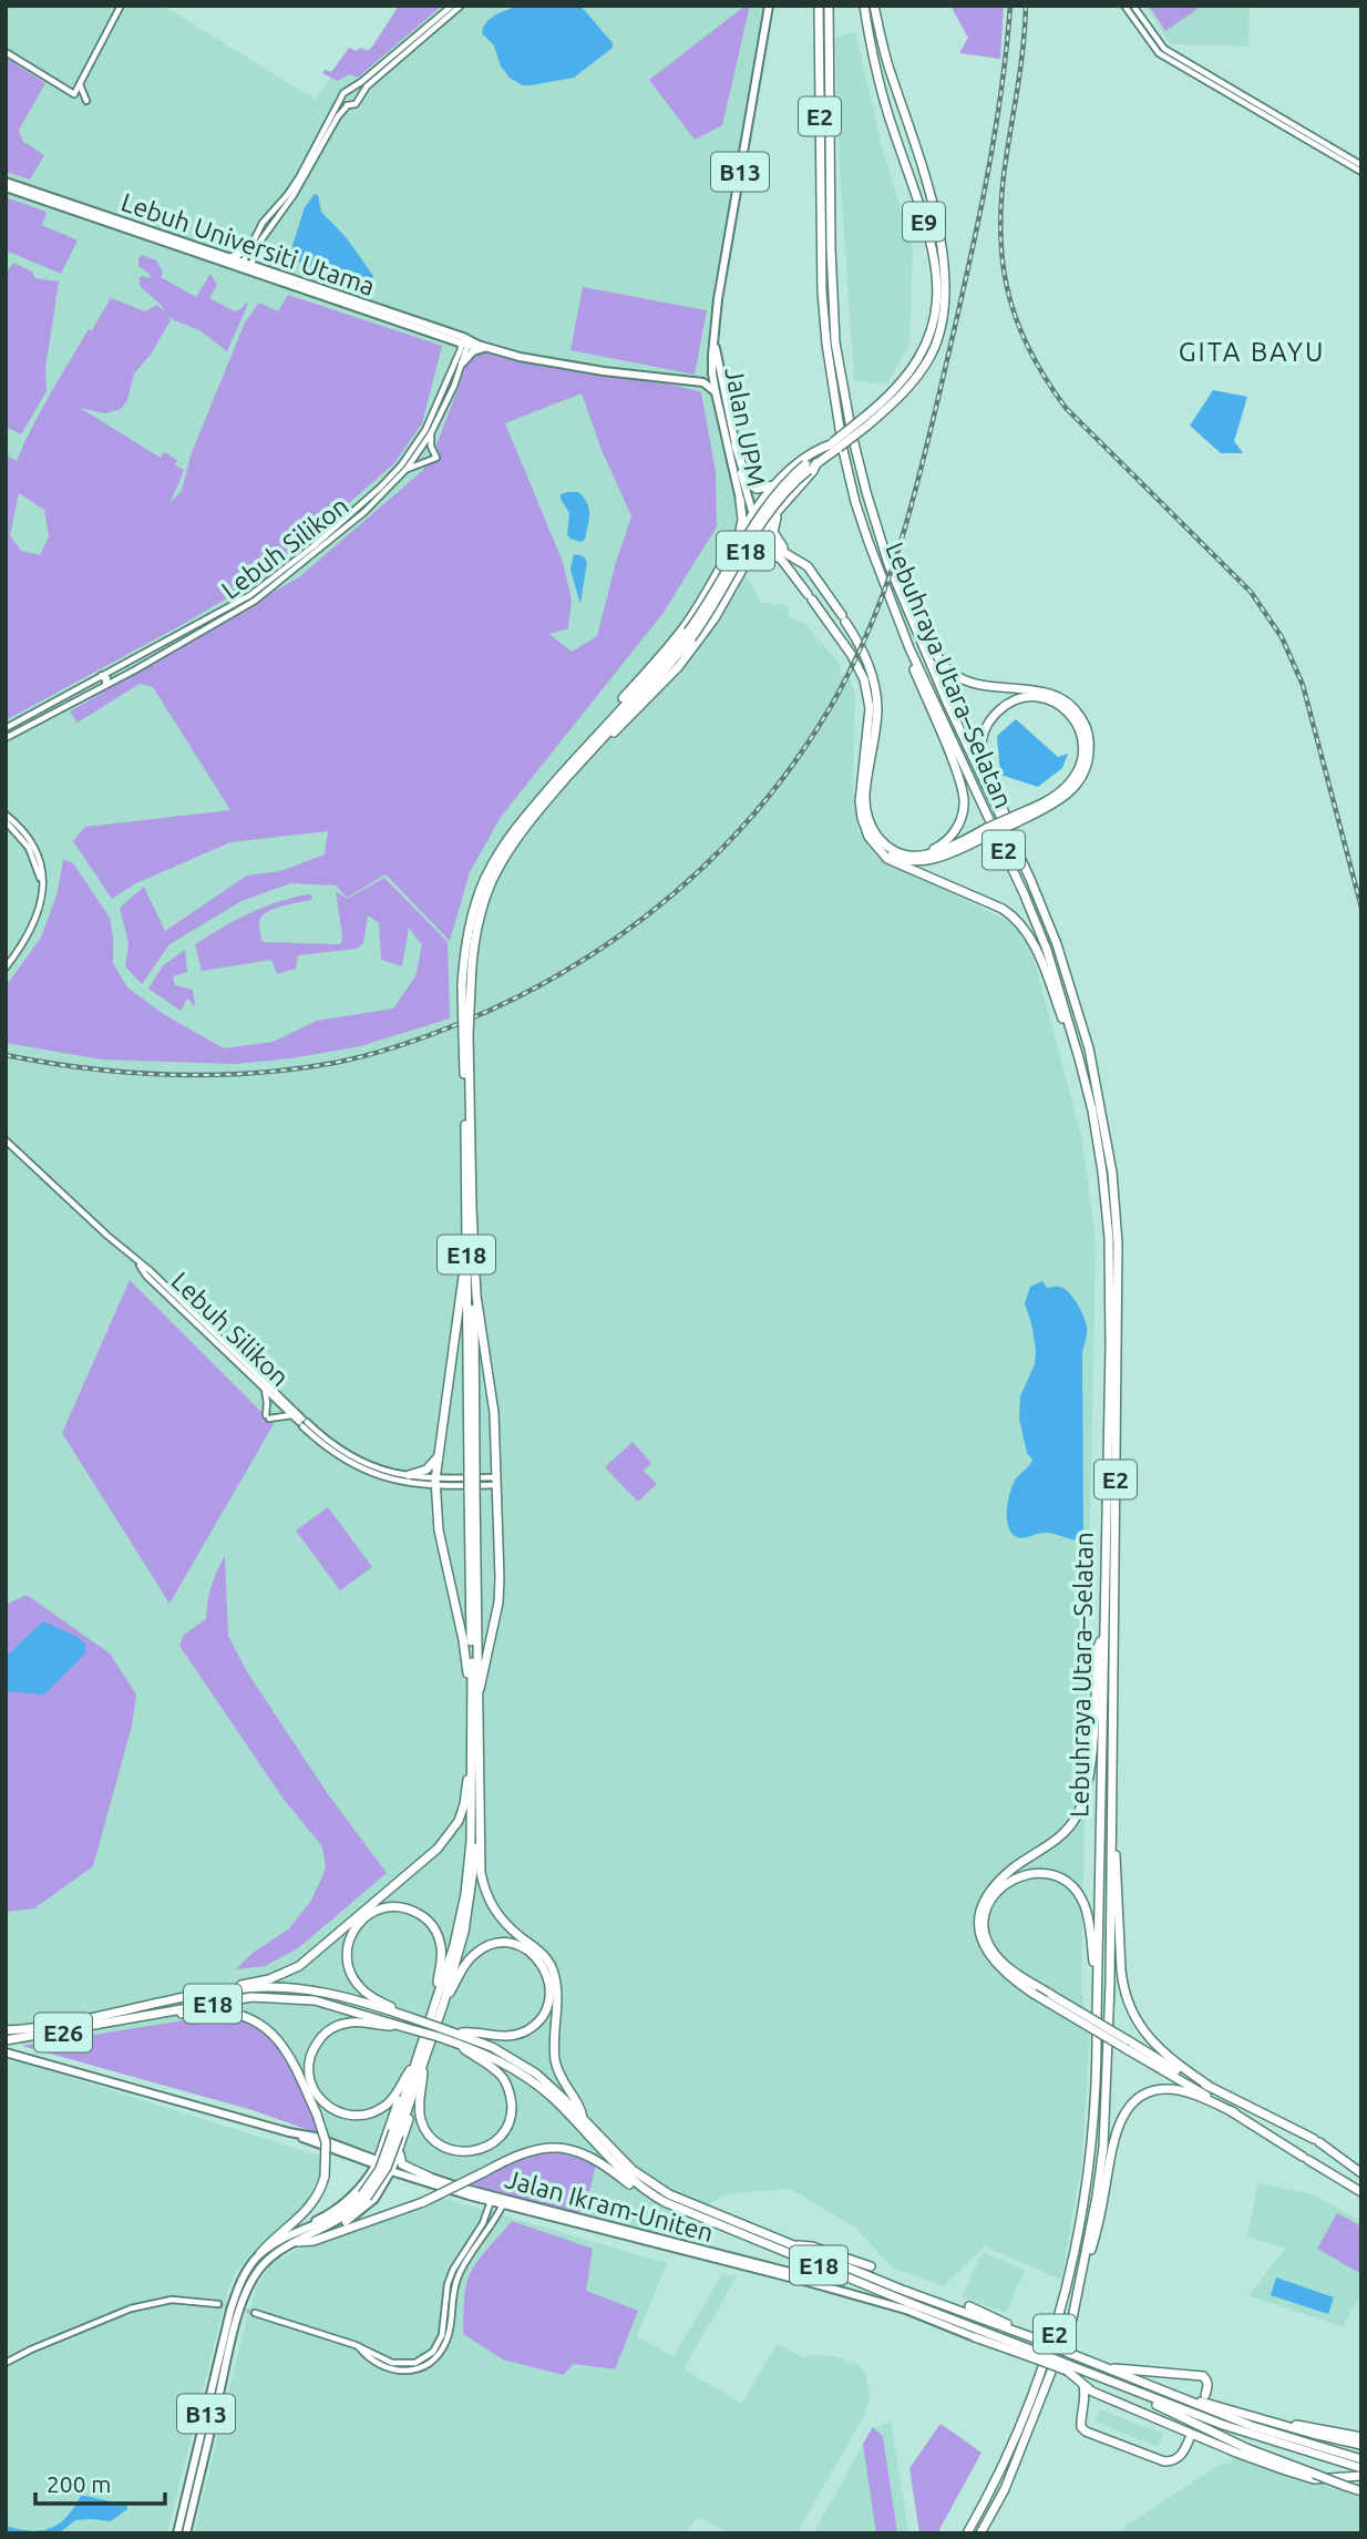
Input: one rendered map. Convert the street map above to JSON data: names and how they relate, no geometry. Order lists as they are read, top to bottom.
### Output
{
  "streets": {
    "highway": [
      "E2",
      "B13",
      "E9",
      "E18",
      "Lebuhraya Utara–Selatan",
      "E26"
    ],
    "main road": ["Lebuh Universiti Utama", "Jalan UPM", "Jalan Ikram-Uniten"],
    "street": ["Lebuh Silikon"]
  },
  "crossings": [
    ["B13", "E18"],
    ["E9", "E18"],
    ["Lebuh Universiti Utama", "Jalan UPM"],
    ["Lebuh Universiti Utama", "Lebuh Silikon"],
    ["E18", "E26"]
  ],
  "districts": ["GITA BAYU"],
  "scale_bar": "200 m"
}
